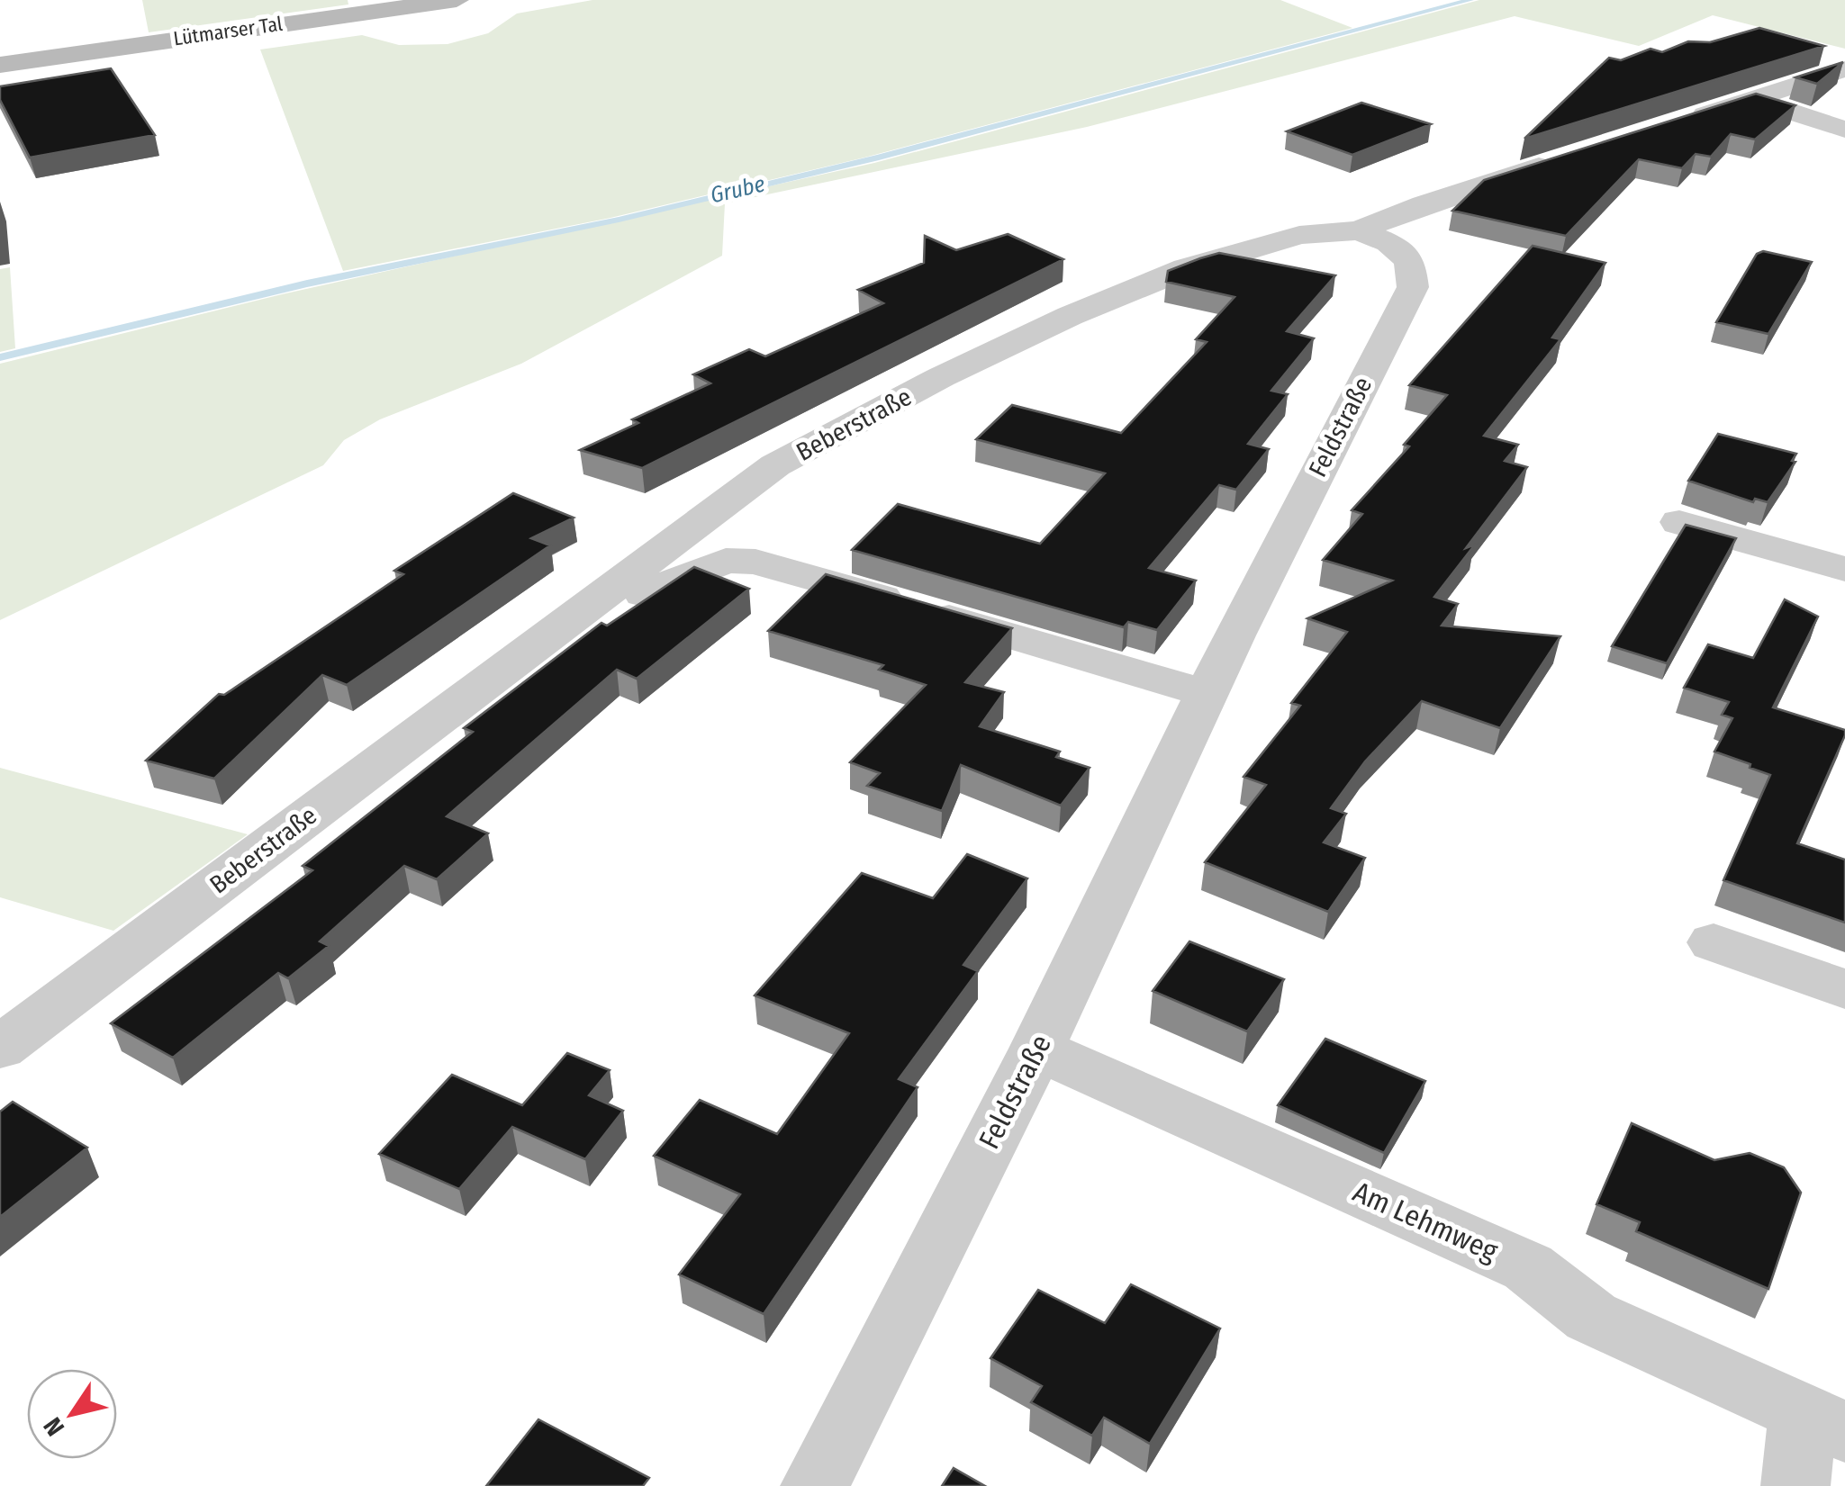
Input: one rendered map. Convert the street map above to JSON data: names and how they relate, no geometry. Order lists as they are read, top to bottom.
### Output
{
  "streets": {
    "main road": ["Lütmarser Tal"],
    "street": ["Beberstraße", "Feldstraße", "Am Lehmweg"]
  },
  "crossings": [
    ["Beberstraße", "Feldstraße"],
    ["Feldstraße", "Am Lehmweg"]
  ],
  "water": ["Grube"],
  "north": "bottom left"
}
